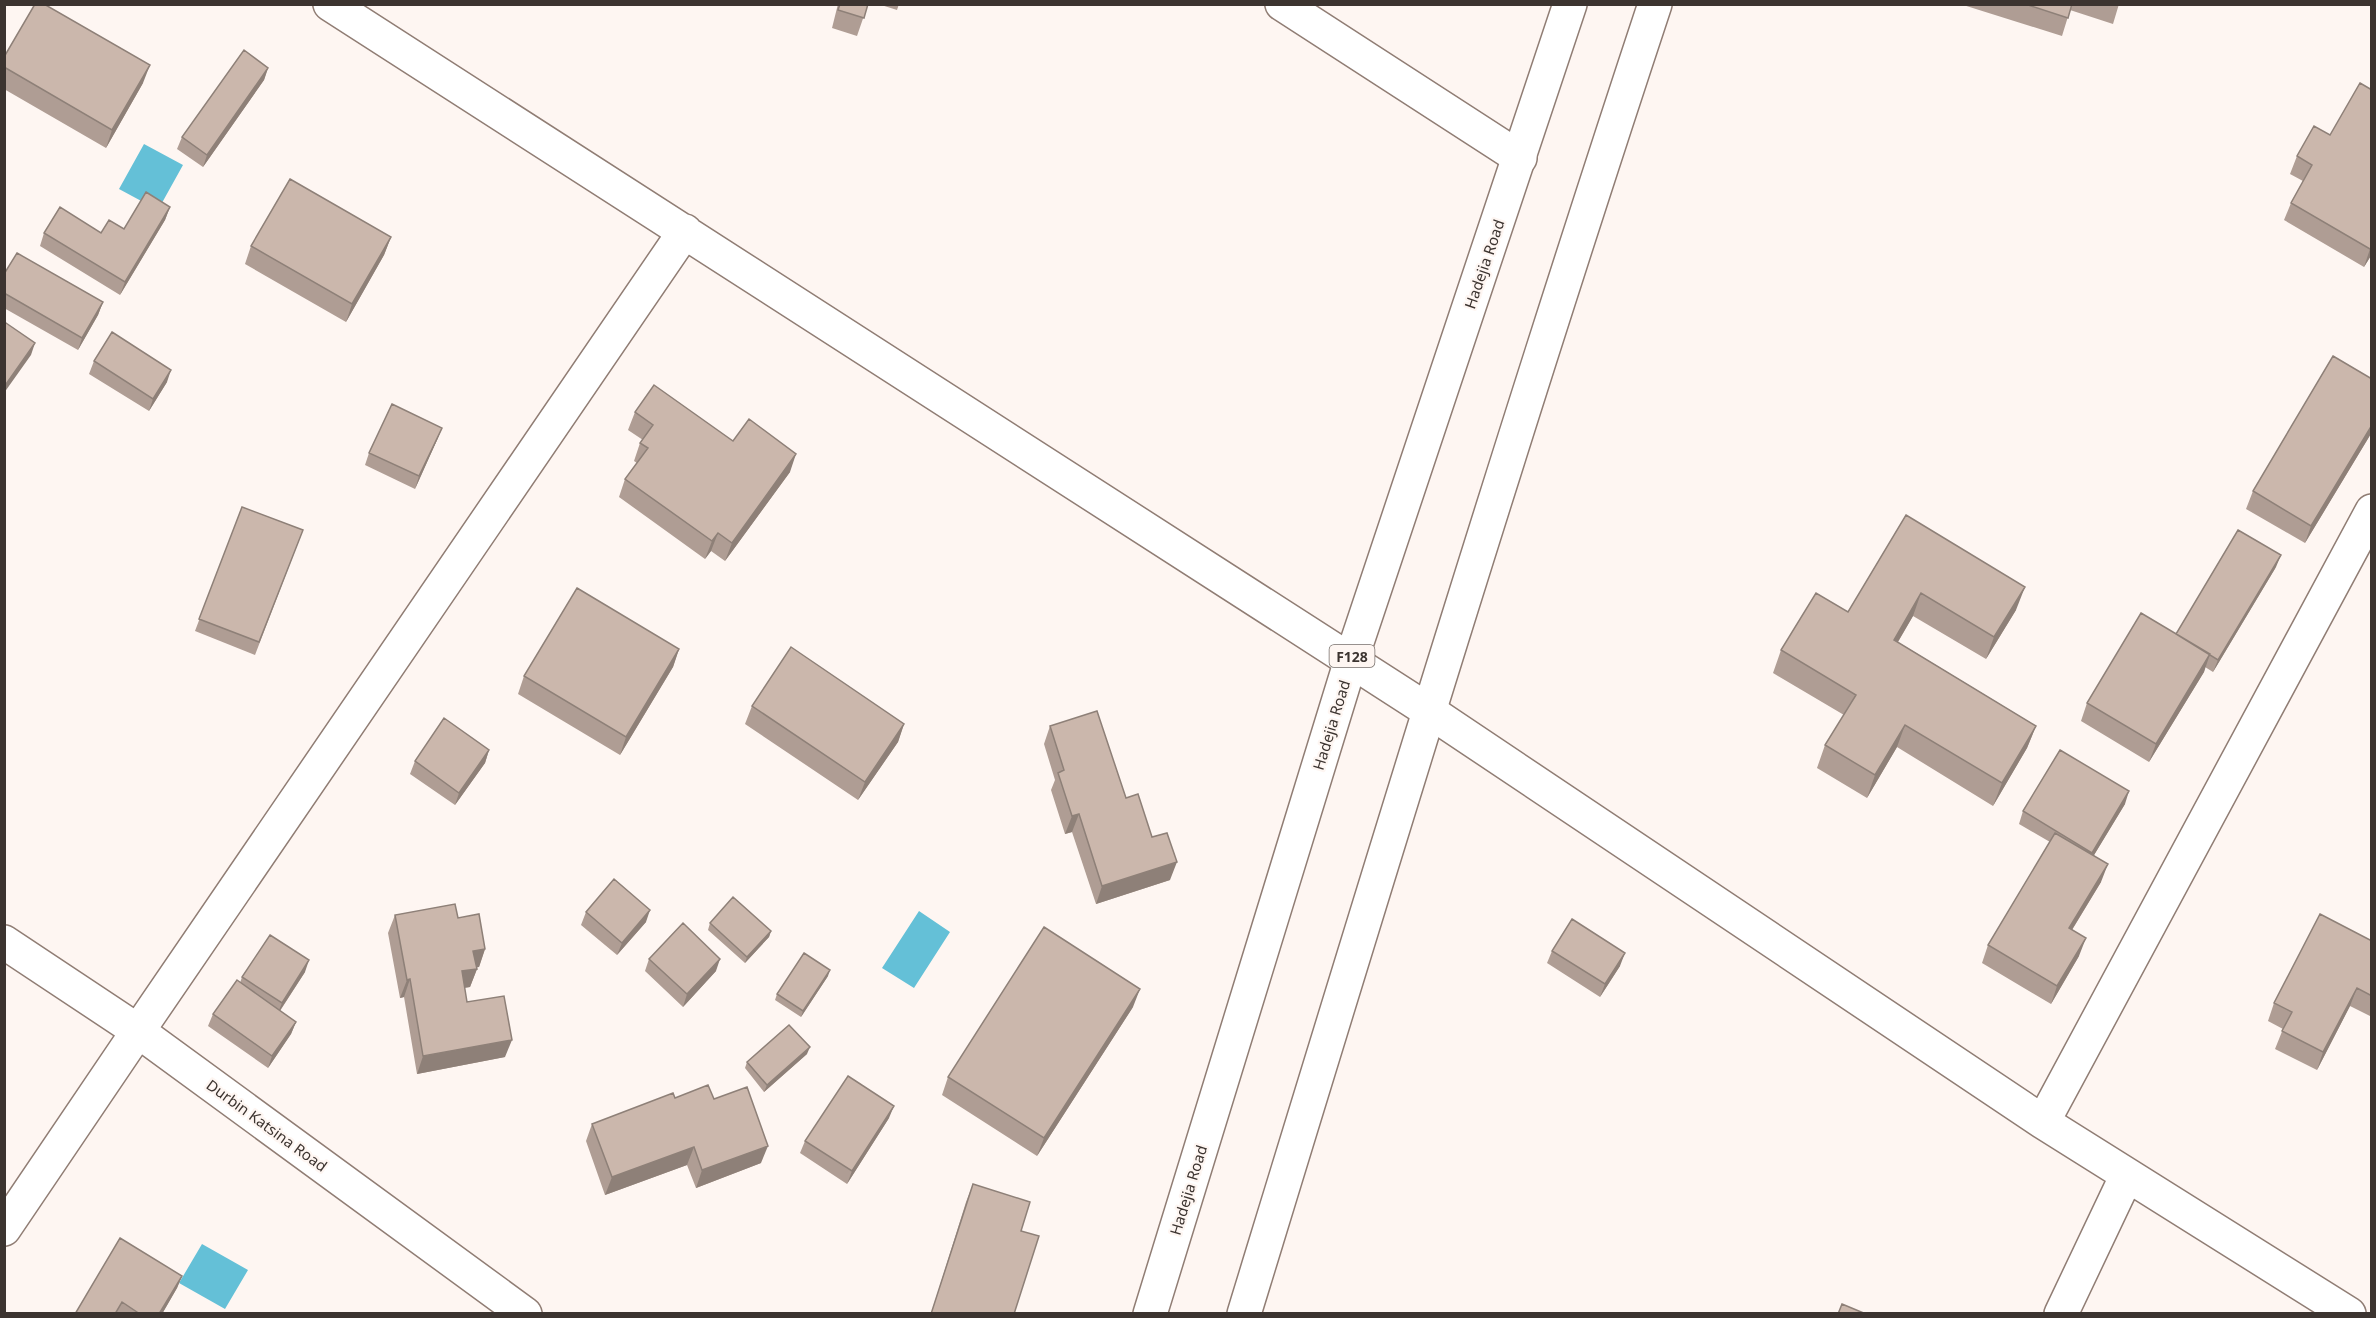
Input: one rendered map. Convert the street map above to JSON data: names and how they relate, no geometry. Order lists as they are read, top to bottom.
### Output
{
  "streets": {
    "street": ["Hadejia Road", "F128", "Durbin Katsina Road"]
  }
}
